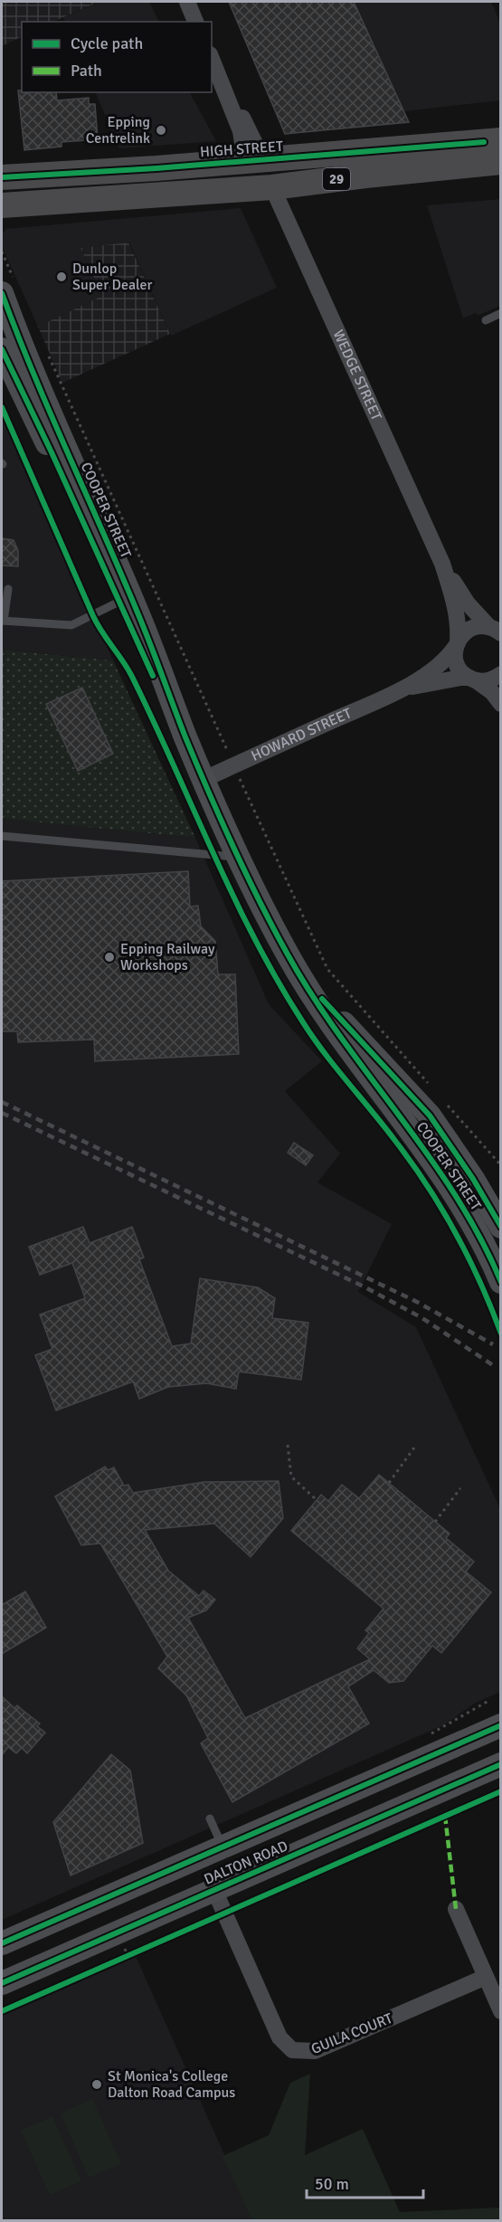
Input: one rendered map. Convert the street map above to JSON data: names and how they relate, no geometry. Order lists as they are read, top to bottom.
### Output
{
  "streets": {
    "main road": [
      "HIGH STREET",
      "29",
      "WEDGE STREET",
      "COOPER STREET",
      "DALTON ROAD"
    ],
    "street": ["HOWARD STREET", "GUILA COURT"]
  },
  "crossings": [
    ["HIGH STREET", "WEDGE STREET"],
    ["29", "WEDGE STREET"],
    ["WEDGE STREET", "HOWARD STREET"],
    ["COOPER STREET", "HOWARD STREET"],
    ["DALTON ROAD", "GUILA COURT"]
  ],
  "places": [
    "Epping Centrelink",
    "Dunlop Super Dealer",
    "Epping Railway Workshops",
    "St Monica's College Dalton Road Campus"
  ],
  "legend": ["Cycle path", "Path"],
  "scale_bar": "50 m"
}
